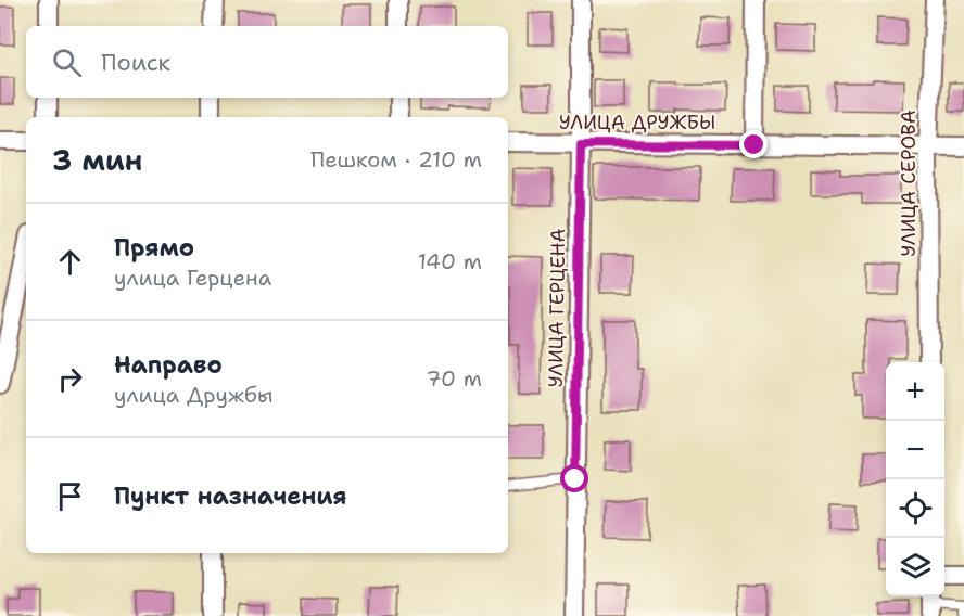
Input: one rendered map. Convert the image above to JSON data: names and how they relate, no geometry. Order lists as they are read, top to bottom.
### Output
{
  "streets": {
    "street": ["УЛИЦА ДРУЖБЫ", "УЛИЦА СЕРОВА", "УЛИЦА ГЕРЦЕНА"]
  },
  "crossings": [
    ["УЛИЦА ДРУЖБЫ", "УЛИЦА СЕРОВА"],
    ["УЛИЦА ДРУЖБЫ", "УЛИЦА ГЕРЦЕНА"]
  ],
  "page": {
    "search": "Поиск",
    "heading": ["3 мин", "Пешком · 210 m"],
    "list": [
      ["Прямо", "улица Герцена", "140 m"],
      ["Направо", "улица Дружбы", "70 m"],
      "Пункт назначения"
    ],
    "map_buttons": ["+", "−"]
  }
}
